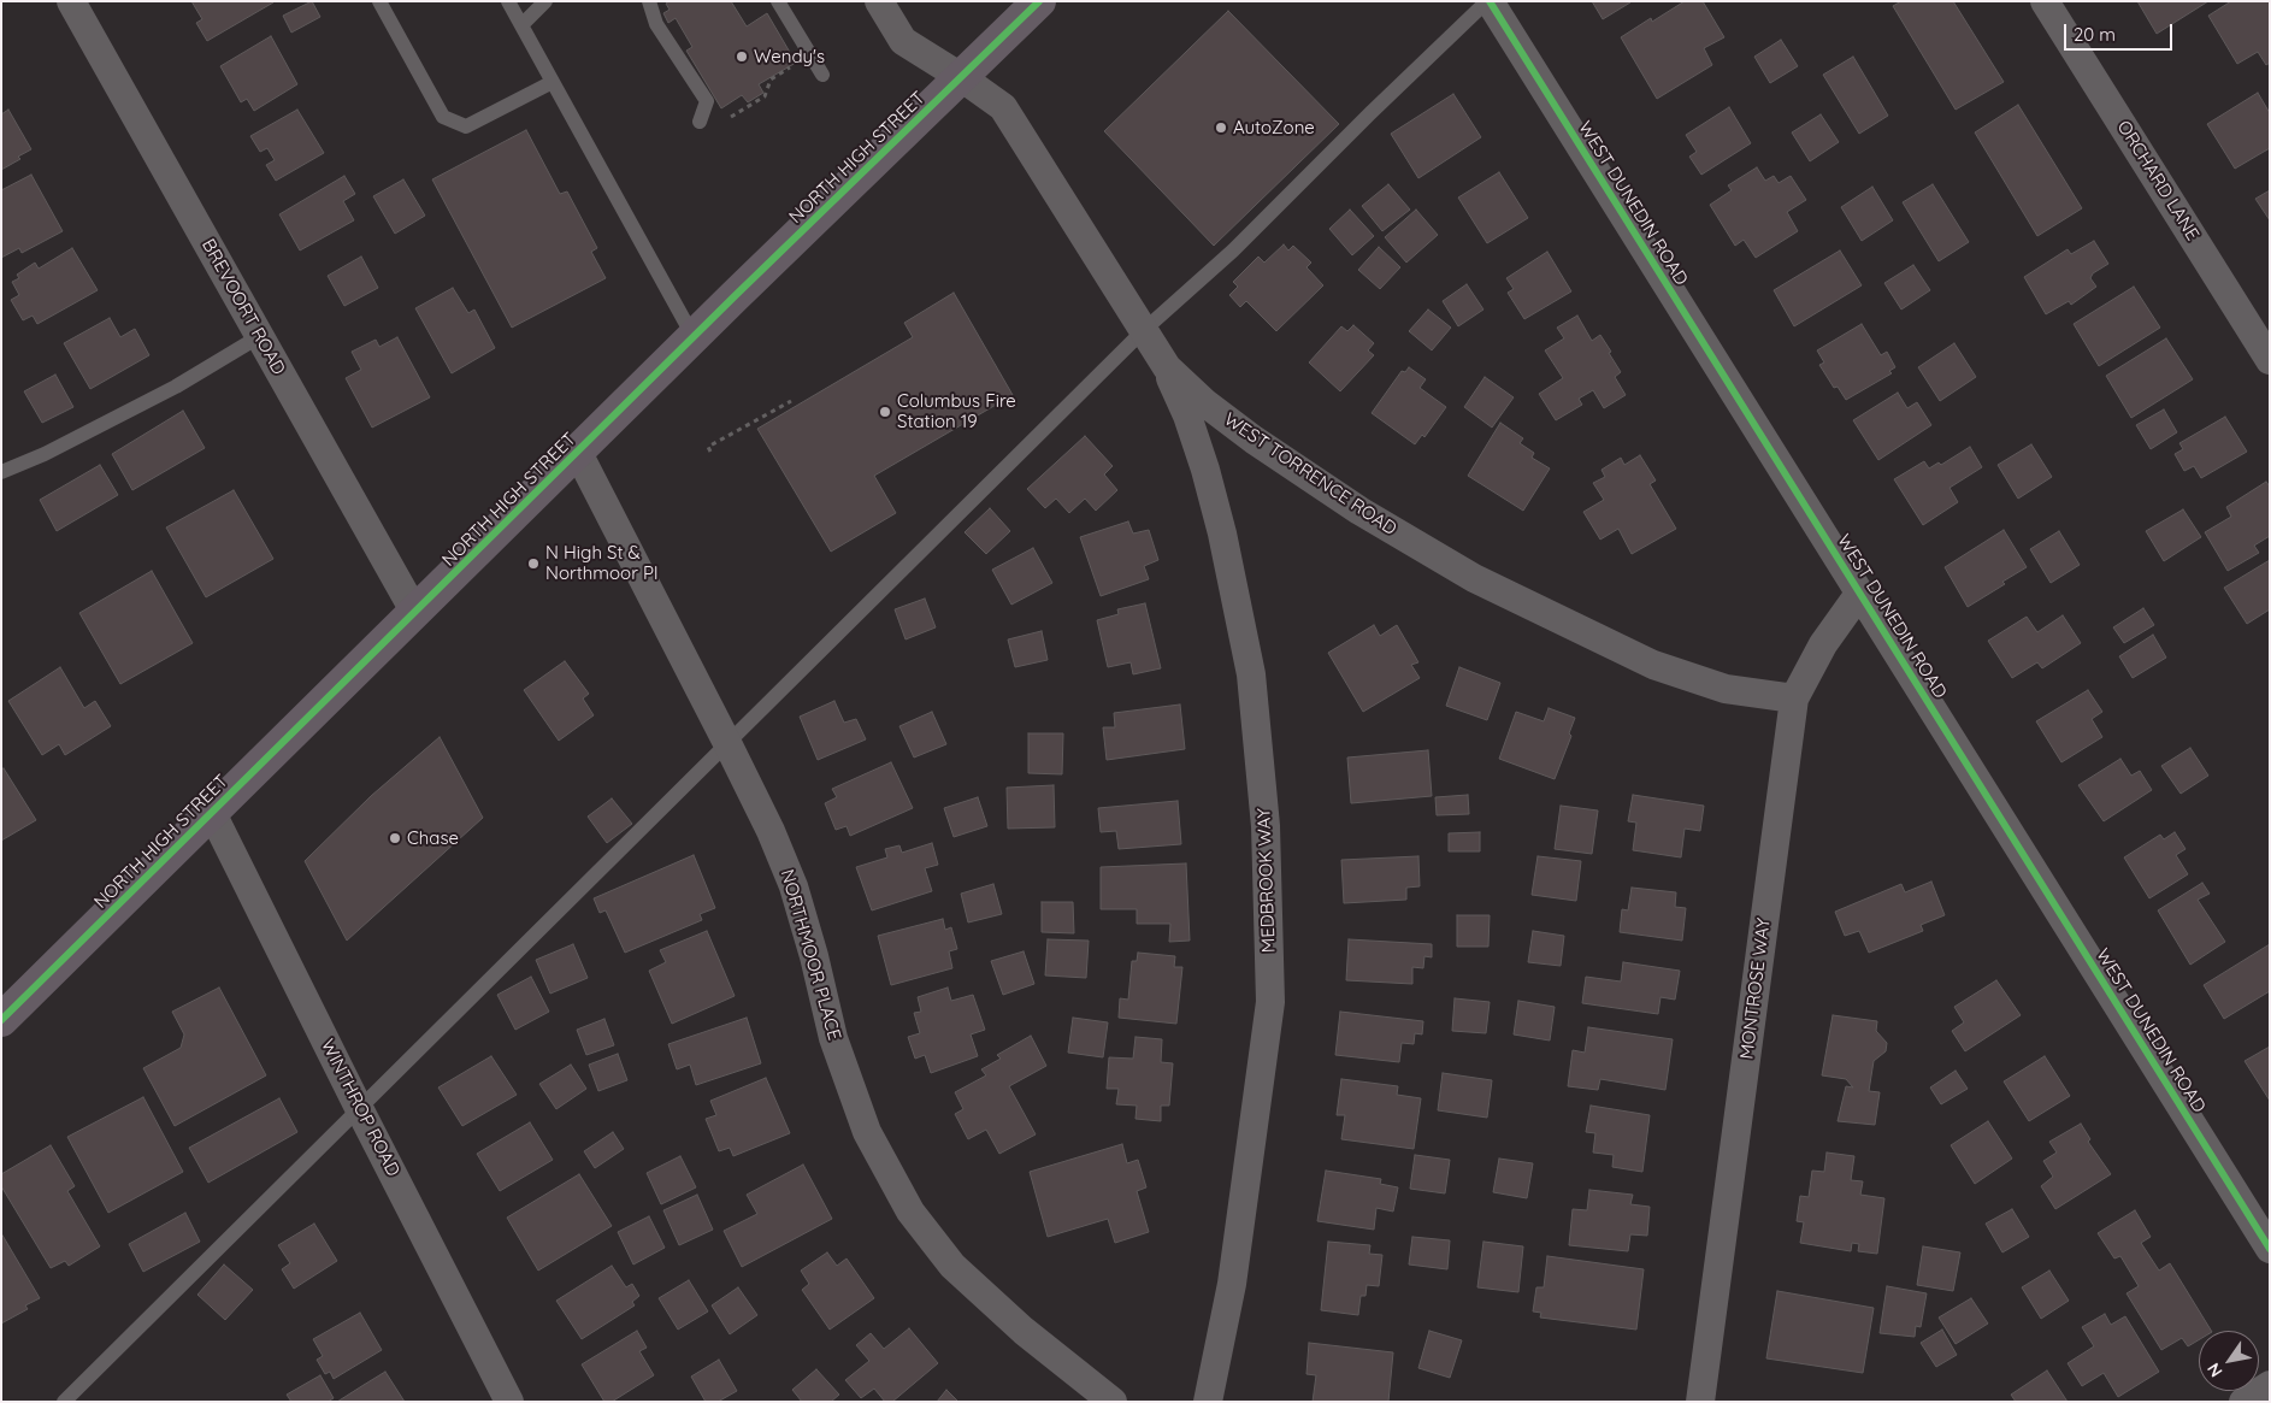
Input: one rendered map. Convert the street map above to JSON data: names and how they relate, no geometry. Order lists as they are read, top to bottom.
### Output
{
  "streets": {
    "main road": ["NORTH HIGH STREET"],
    "street": [
      "ORCHARD LANE",
      "WEST DUNEDIN ROAD",
      "BREVOORT ROAD",
      "WEST TORRENCE ROAD",
      "MEDBROOK WAY",
      "NORTHMOOR PLACE",
      "MONTROSE WAY",
      "WINTHROP ROAD"
    ]
  },
  "crossings": [
    ["NORTH HIGH STREET", "BREVOORT ROAD"],
    ["NORTH HIGH STREET", "WEST TORRENCE ROAD"],
    ["NORTH HIGH STREET", "NORTHMOOR PLACE"],
    ["NORTH HIGH STREET", "WINTHROP ROAD"],
    ["WEST DUNEDIN ROAD", "MONTROSE WAY"],
    ["WEST TORRENCE ROAD", "MEDBROOK WAY"],
    ["WEST TORRENCE ROAD", "MONTROSE WAY"]
  ],
  "places": [
    "Wendy's",
    "AutoZone",
    "Columbus Fire Station 19",
    "N High St & Northmoor Pl",
    "Chase"
  ],
  "scale_bar": "20 m",
  "north": "bottom left"
}
